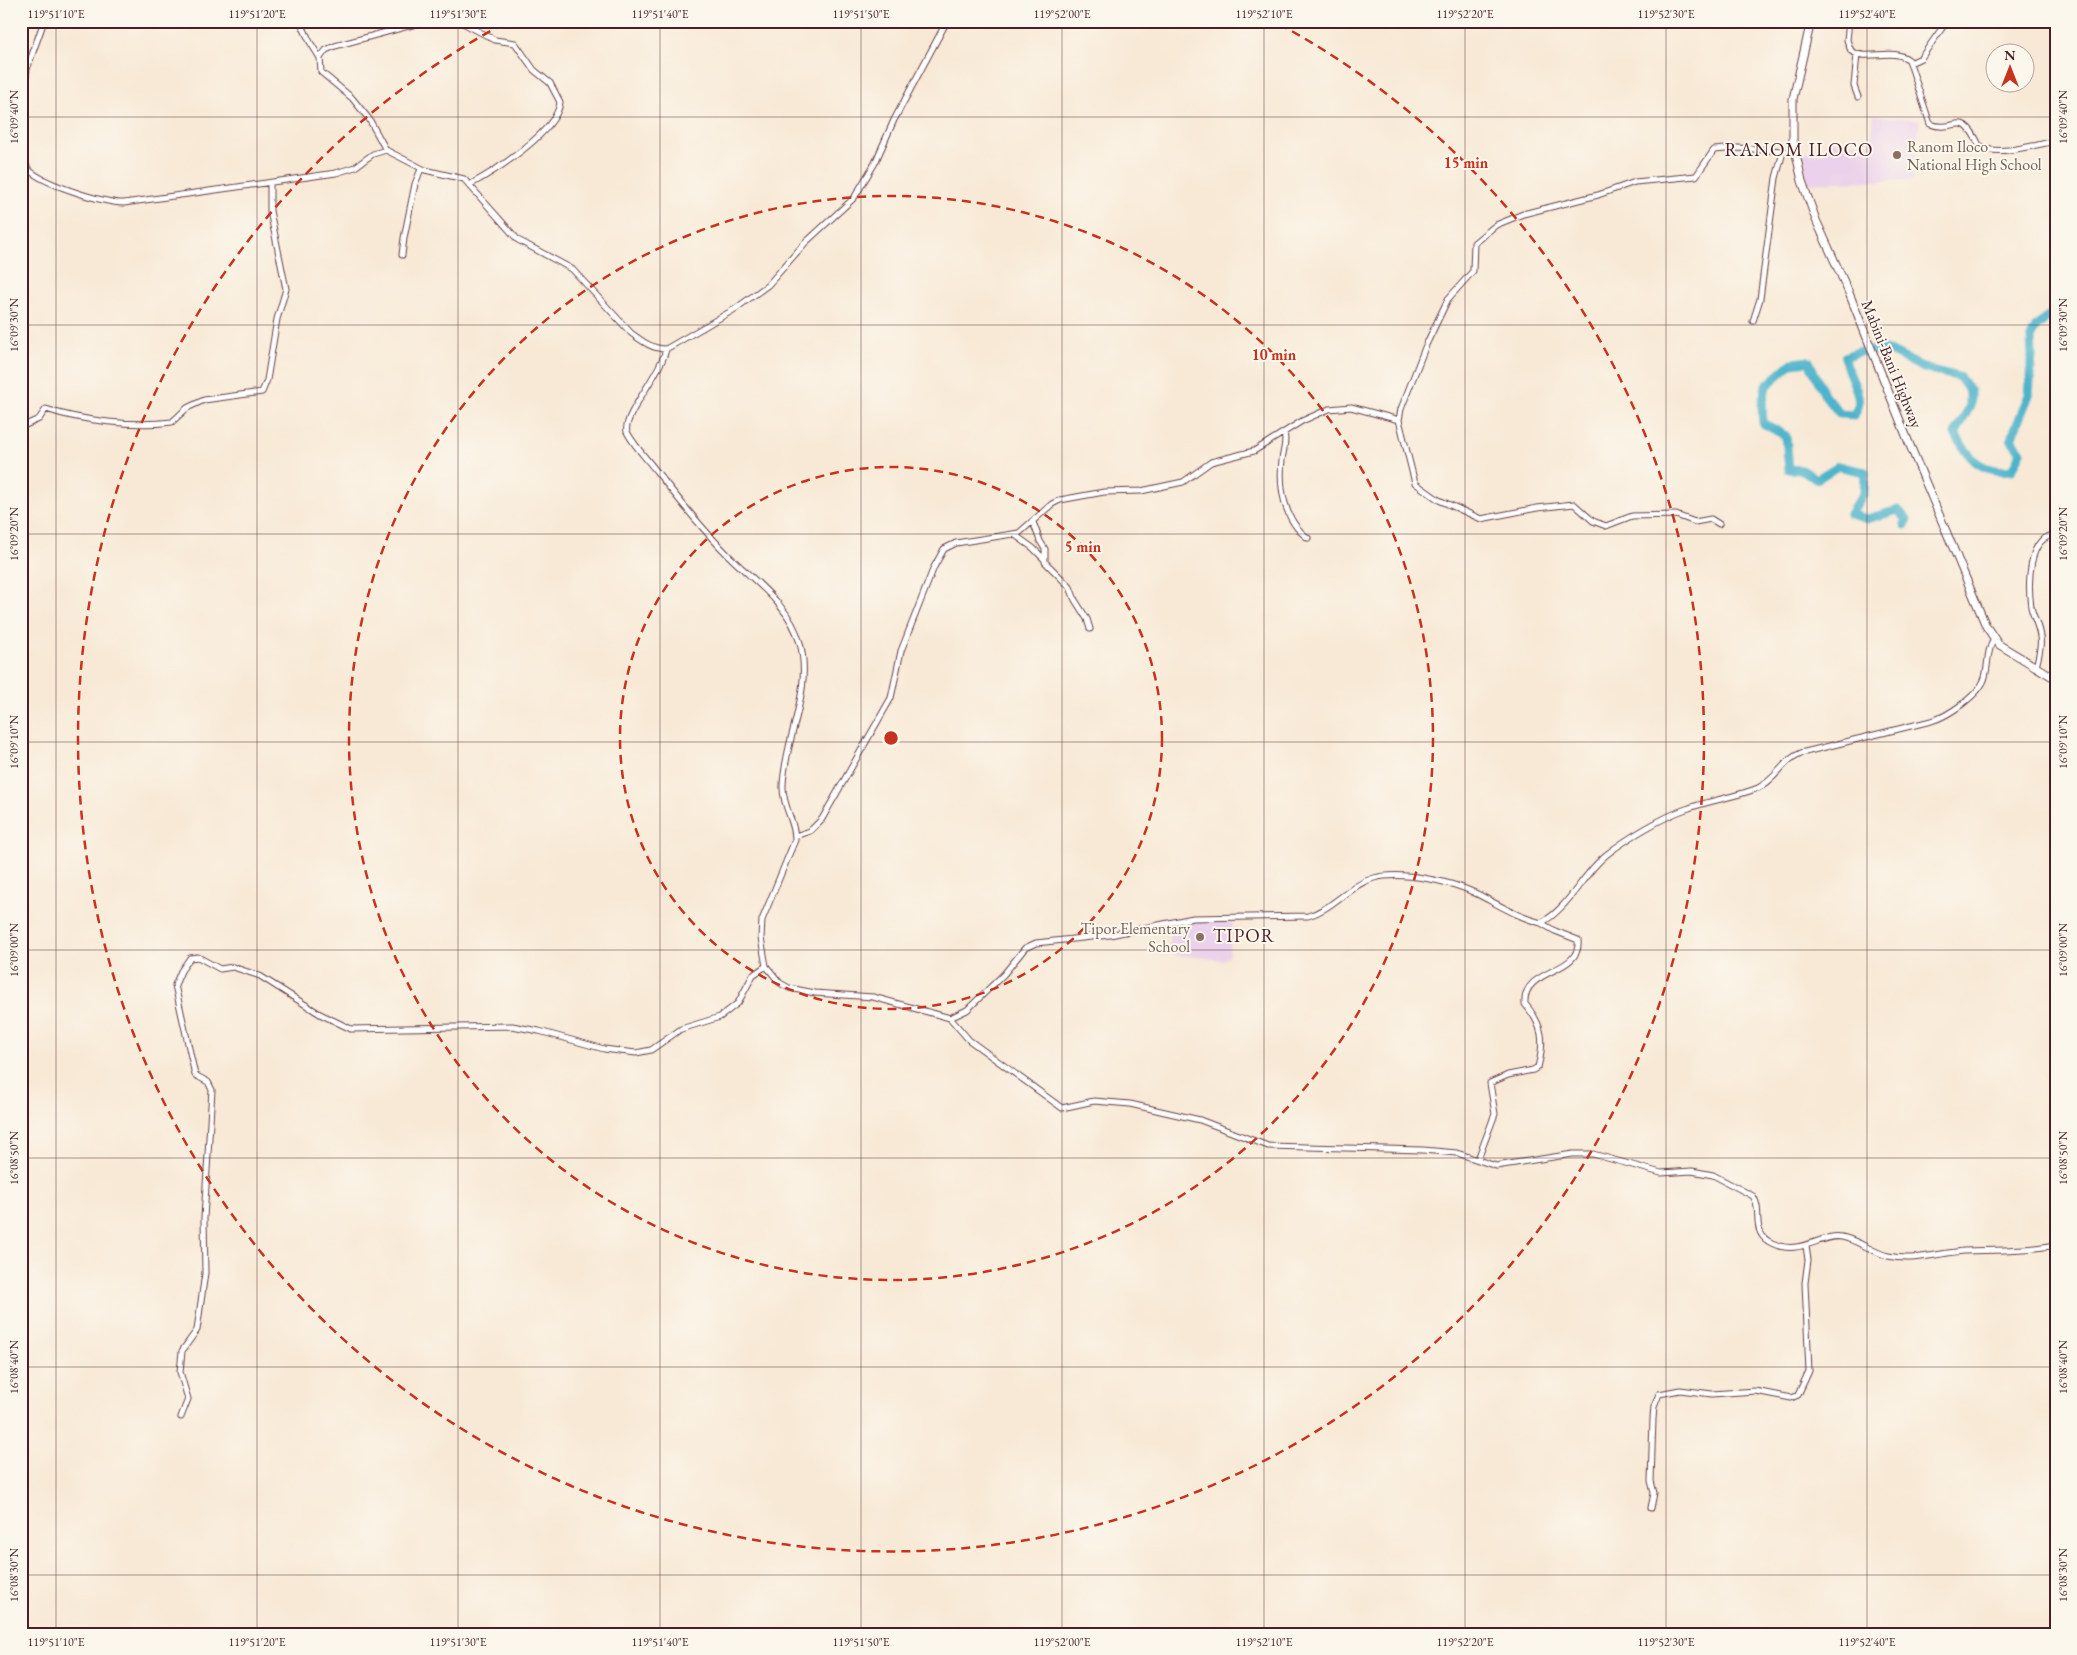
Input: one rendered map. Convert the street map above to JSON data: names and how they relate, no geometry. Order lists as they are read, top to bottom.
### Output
{
  "streets": {
    "main road": ["Mabini-Bani Highway"]
  },
  "districts": ["RANOM ILOCO", "TIPOR"],
  "places": ["Ranom Iloco National High School", "Tipor Elementary School"],
  "north": "top",
  "coordinates": [
    "119°51'10\"E",
    "119°51'20\"E",
    "119°51'30\"E",
    "119°51'40\"E",
    "119°51'50\"E",
    "119°52'00\"E",
    "119°52'10\"E",
    "119°52'20\"E",
    "119°52'30\"E",
    "119°52'40\"E",
    "16°09'40\"N",
    "16°09'30\"N",
    "16°09'20\"N",
    "16°09'10\"N",
    "16°09'00\"N",
    "16°08'50\"N",
    "16°08'40\"N",
    "16°08'30\"N"
  ],
  "rings": ["15 min", "10 min", "5 min"]
}
